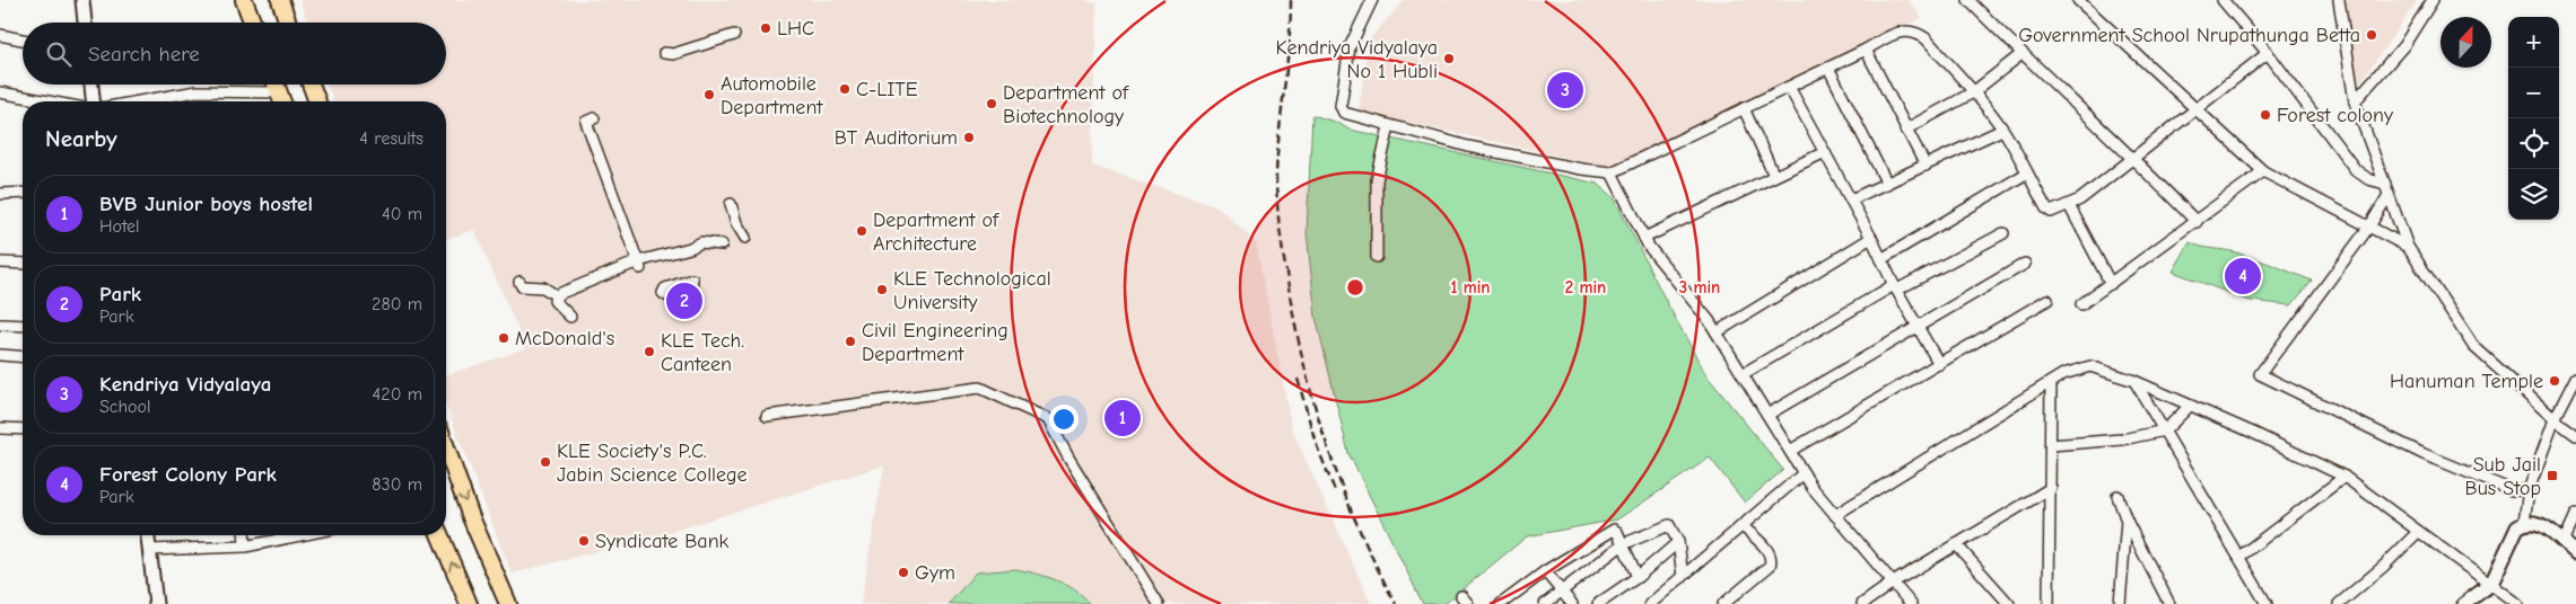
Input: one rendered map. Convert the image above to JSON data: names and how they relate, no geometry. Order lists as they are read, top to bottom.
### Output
{
  "places": {
    "other": [
      "LHC",
      "Government School Nrupathunga Betta",
      "Kendriya Vidyalaya No 1 Hubli",
      "C-LITE",
      "Automobile Department",
      "Department of Biotechnology",
      "Forest colony",
      "BT Auditorium",
      "Department of Architecture",
      "KLE Technological University",
      "McDonald's",
      "Civil Engineering Department",
      "KLE Tech. Canteen",
      "Hanuman Temple",
      "KLE Society's P.C. Jabin Science College",
      "Syndicate Bank",
      "Gym"
    ],
    "transit": ["Sub Jail Bus Stop"]
  },
  "north": "top",
  "page": {
    "map_buttons": ["+", "−"],
    "search": "Search here",
    "pins": [
      "3",
      "4",
      "2",
      "1"
    ],
    "heading": ["Nearby", "4 results"],
    "list": [
      {
        "mark": "1",
        "name": "BVB Junior boys hostel",
        "note": "Hotel",
        "value": "40 m"
      },
      {
        "mark": "2",
        "name": "Park",
        "note": "Park",
        "value": "280 m"
      },
      {
        "mark": "3",
        "name": "Kendriya Vidyalaya",
        "note": "School",
        "value": "420 m"
      },
      {
        "mark": "4",
        "name": "Forest Colony Park",
        "note": "Park",
        "value": "830 m"
      }
    ]
  },
  "rings": ["1 min", "2 min", "3 min"]
}
